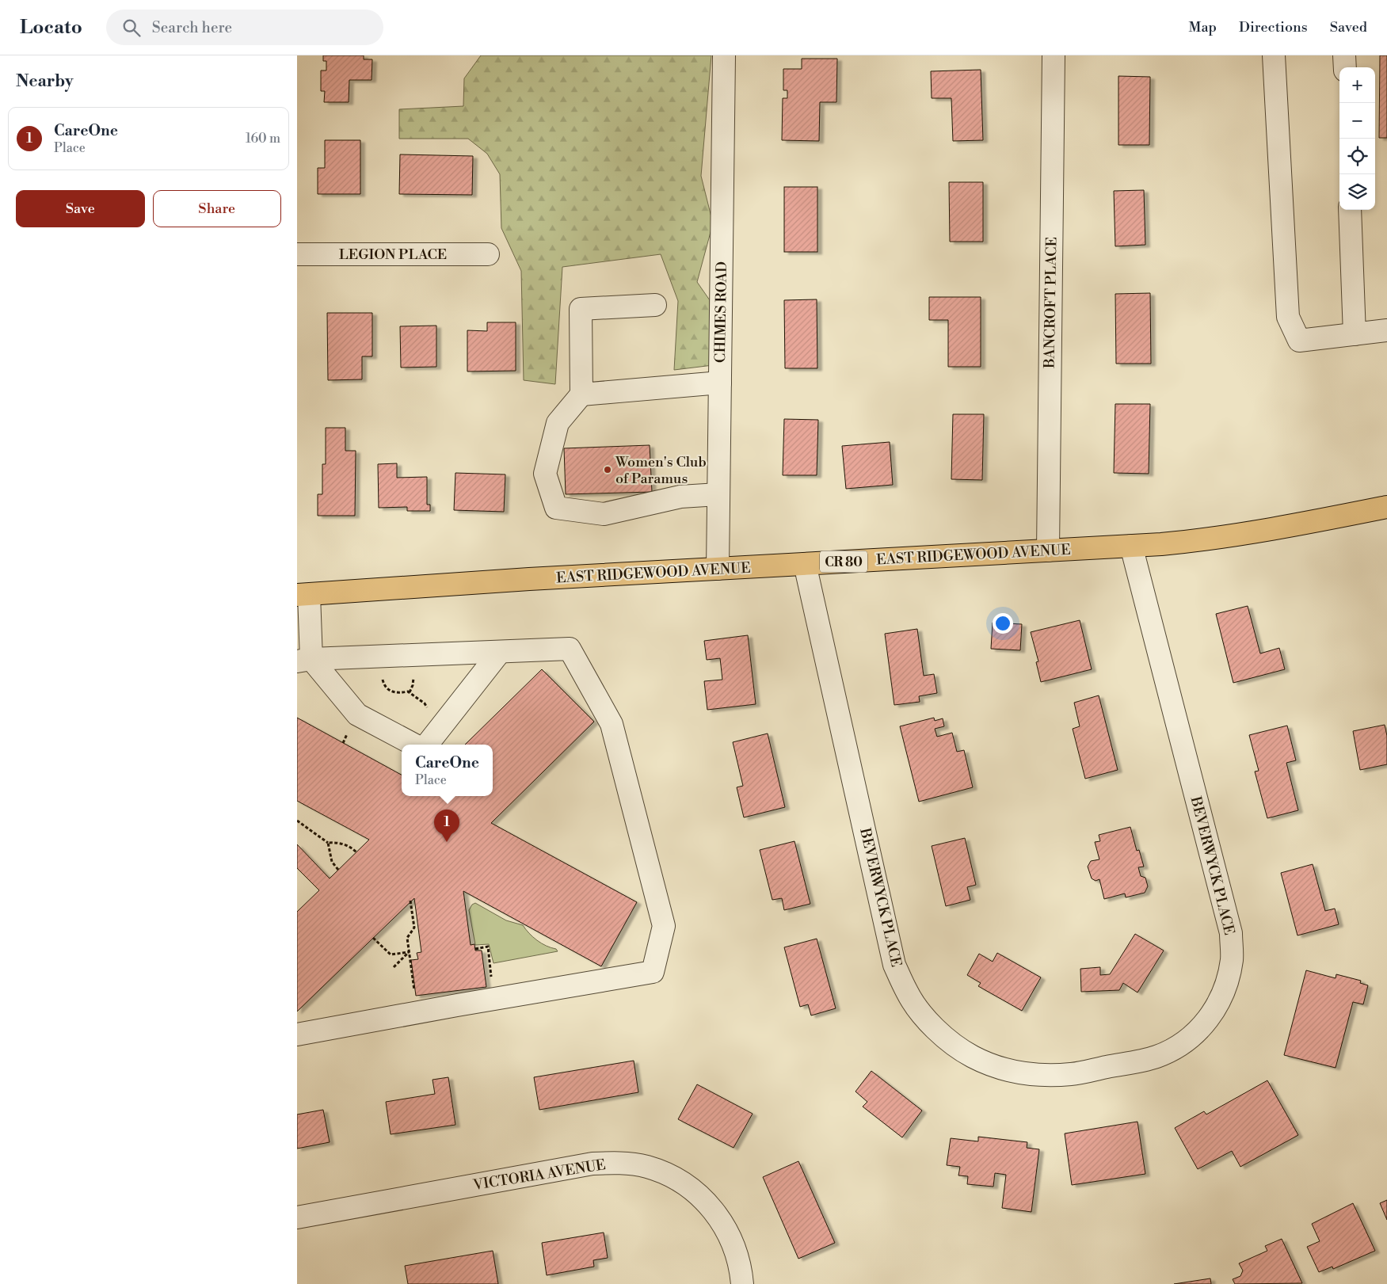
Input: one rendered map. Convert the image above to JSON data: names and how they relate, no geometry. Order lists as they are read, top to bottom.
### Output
{
  "streets": {
    "main road": ["EAST RIDGEWOOD AVENUE", "CR 80"],
    "street": [
      "LEGION PLACE",
      "BANCROFT PLACE",
      "CHIMES ROAD",
      "BEVERWYCK PLACE",
      "VICTORIA AVENUE"
    ]
  },
  "crossings": [
    ["BANCROFT PLACE", "EAST RIDGEWOOD AVENUE"],
    ["CHIMES ROAD", "EAST RIDGEWOOD AVENUE"],
    ["EAST RIDGEWOOD AVENUE", "BEVERWYCK PLACE"]
  ],
  "places": ["Women's Club of Paramus"],
  "page": {
    "header": "Locato",
    "search": "Search here",
    "nav": ["Map", "Directions", "Saved"],
    "heading": "Nearby",
    "map_buttons": ["+", "−"],
    "list": [
      {
        "mark": "1",
        "name": "CareOne",
        "note": "Place",
        "value": "160 m"
      }
    ],
    "buttons": ["Save", "Share"],
    "popup": ["CareOne", "Place"],
    "pins": "1"
  }
}
